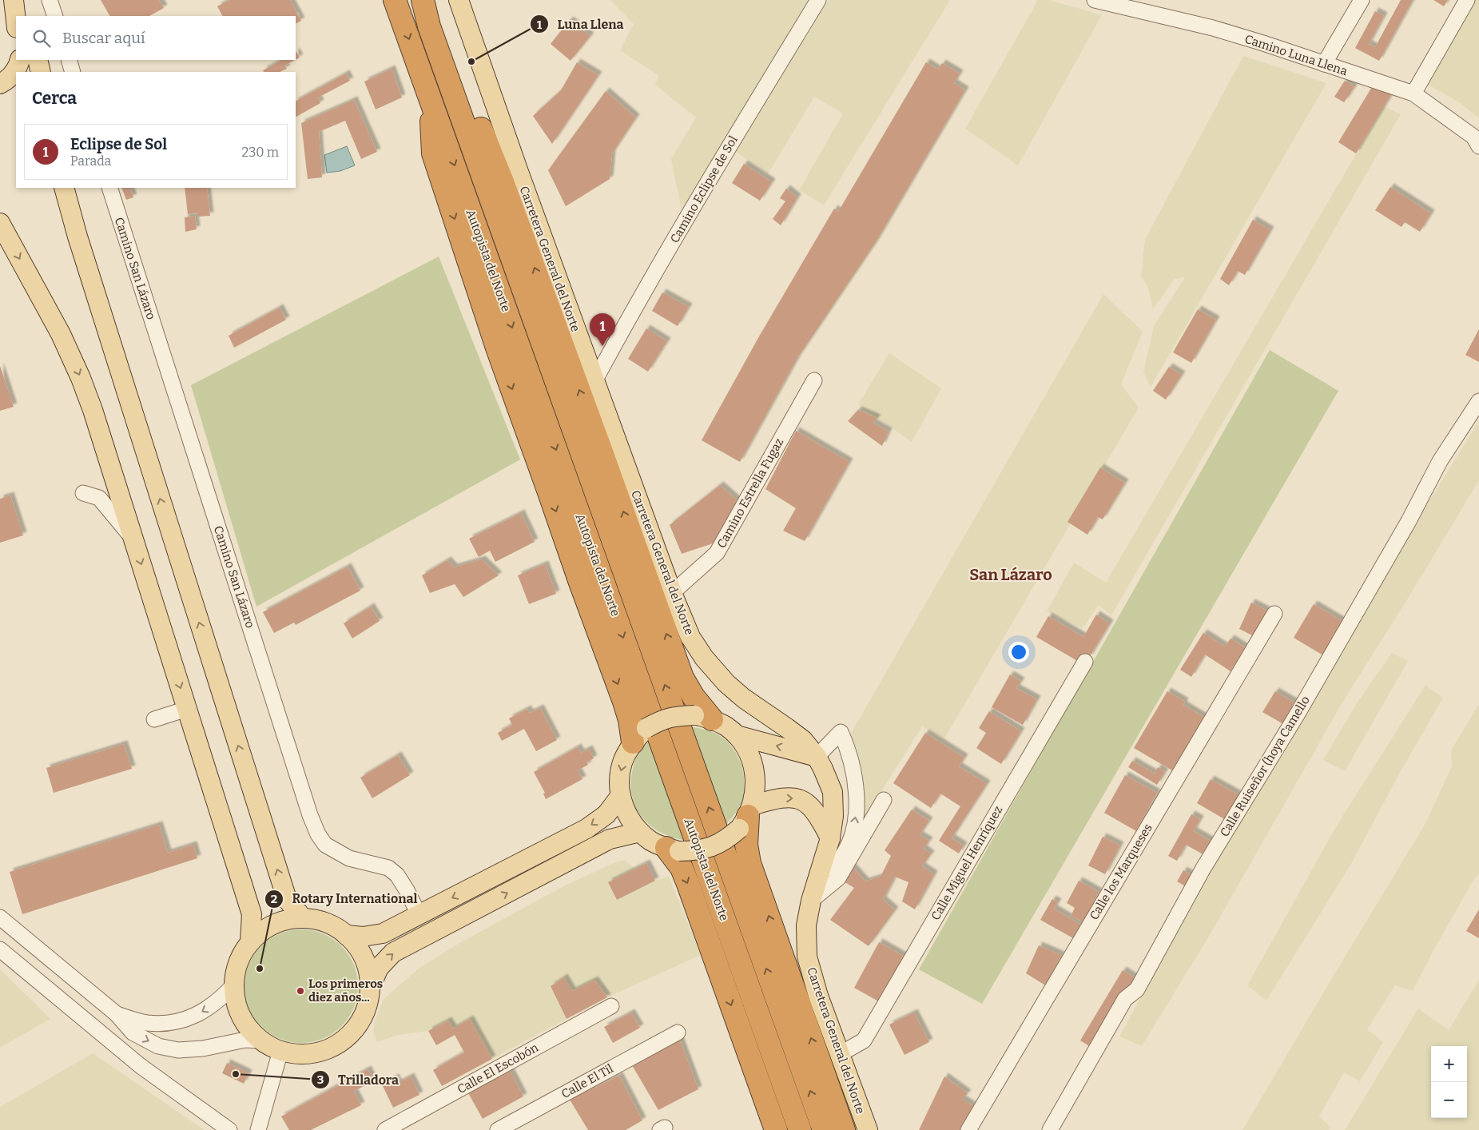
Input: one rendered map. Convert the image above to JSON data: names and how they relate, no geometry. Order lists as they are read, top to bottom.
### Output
{
  "streets": {
    "highway": ["Autopista del Norte"],
    "main road": ["Carretera General del Norte"],
    "street": [
      "Camino Luna Llena",
      "Camino Eclipse de Sol",
      "Camino San Lázaro",
      "Camino Estrella Fugaz",
      "Calle Ruiseñor (hoya Camello",
      "Calle Miguel Henríquez",
      "Calle los Marqueses",
      "Calle El Escobón",
      "Calle El Til"
    ]
  },
  "crossings": [
    ["Camino Eclipse de Sol", "Carretera General del Norte"],
    ["Carretera General del Norte", "Camino Estrella Fugaz"],
    ["Carretera General del Norte", "Calle Miguel Henríquez"]
  ],
  "districts": ["San Lázaro"],
  "places": [
    "Luna Llena",
    "Rotary International",
    "Los primeros diez años...",
    "Trilladora"
  ],
  "page": {
    "search": "Buscar aquí",
    "heading": "Cerca",
    "list": [
      {
        "mark": "1",
        "name": "Eclipse de Sol",
        "note": "Parada",
        "value": "230 m"
      }
    ],
    "pins": "1",
    "map_buttons": ["+", "−"]
  }
}
